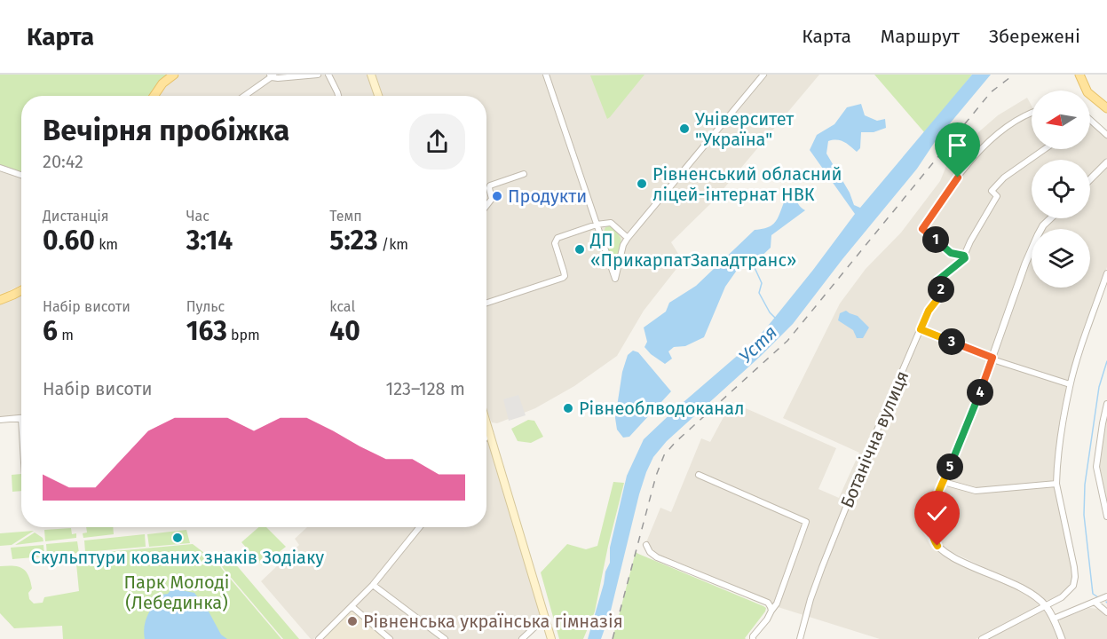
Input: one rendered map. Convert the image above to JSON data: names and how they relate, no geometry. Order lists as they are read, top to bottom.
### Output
{
  "streets": {
    "street": ["Ботанічна вулиця"]
  },
  "water": ["Устя"],
  "parks": ["Парк Молоді (Лебединка)"],
  "places": [
    "Університет \"Україна\"",
    "Рівненський обласний ліцей-інтернат НВК",
    "Продукти",
    "ДП «ПрикарпатЗападтранс»",
    "Рівнеоблводоканал",
    "Скульптури кованих знаків Зодіаку",
    "Рівненська українська гімназія"
  ],
  "north": "left",
  "page": {
    "header": "Карта",
    "nav": ["Карта", "Маршрут", "Збережені"],
    "heading": ["Вечірня пробіжка", "20:42"],
    "stats": [
      ["Дистанція", "0.60 km"],
      ["Час", "3:14"],
      ["Темп", "5:23 /km"],
      ["Набір висоти", "6 m"],
      ["Пульс", "163 bpm"],
      ["kcal", "40"]
    ],
    "pins": [
      "1",
      "2",
      "3",
      "4",
      "5"
    ],
    "chart": ["Набір висоти", "123–128 m"]
  }
}
